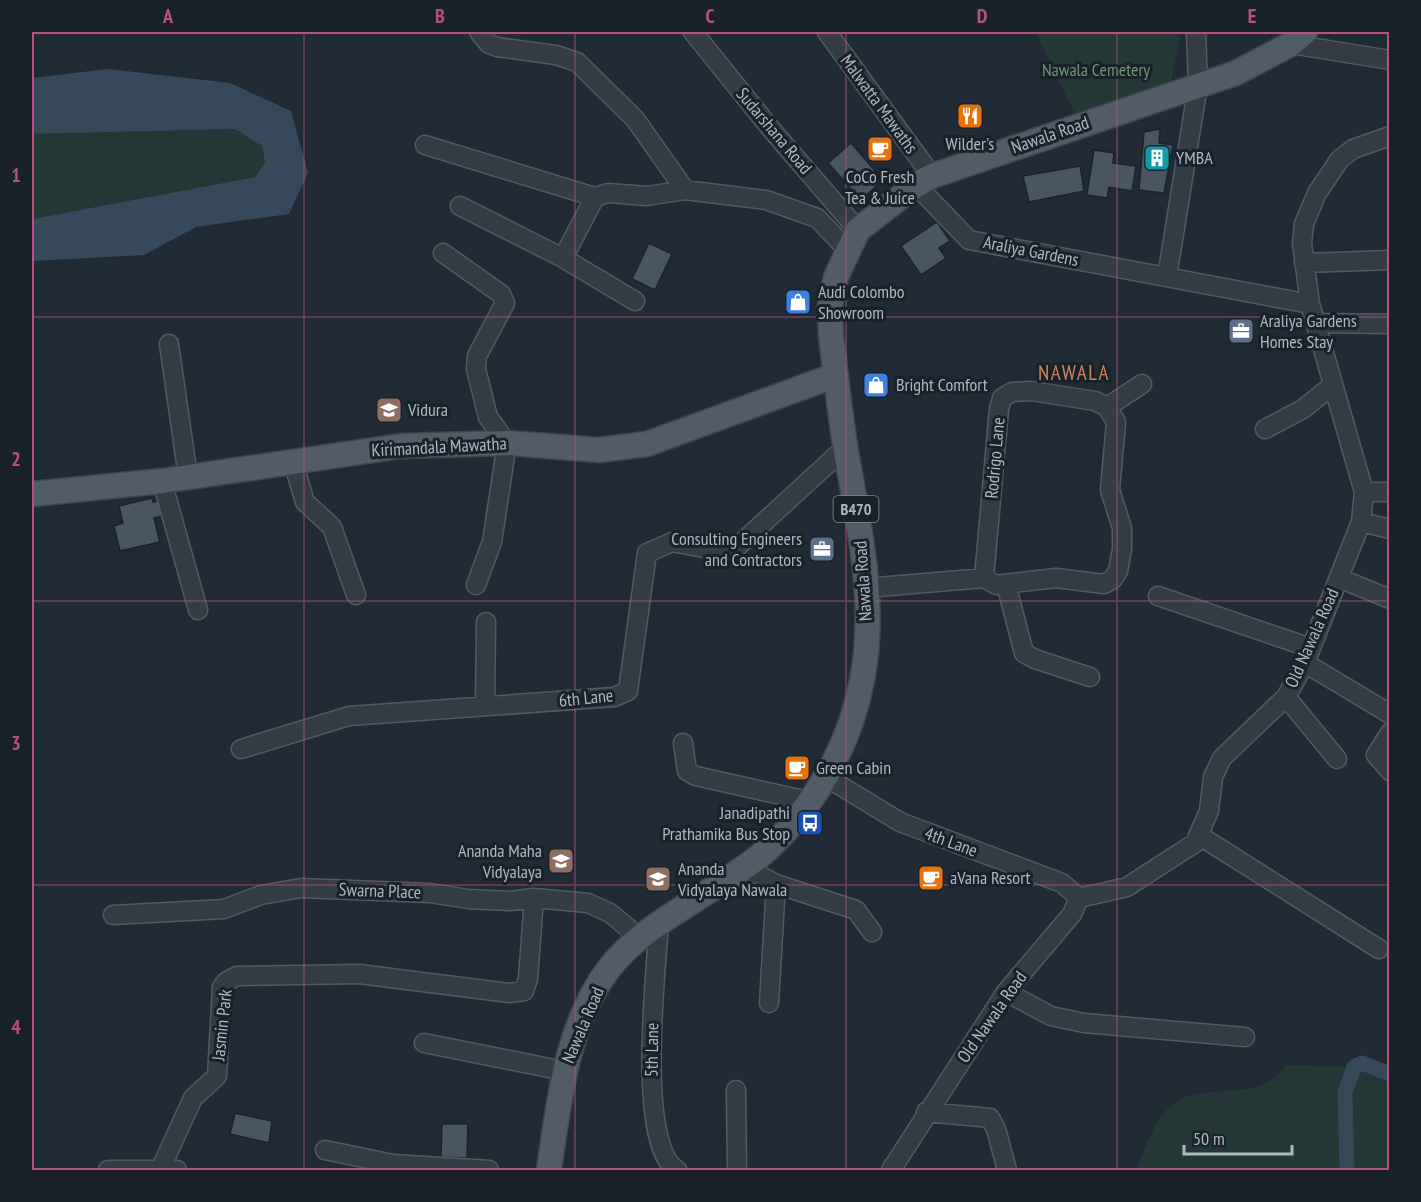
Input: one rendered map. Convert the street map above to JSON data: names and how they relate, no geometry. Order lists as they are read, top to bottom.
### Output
{
  "streets": {
    "main road": ["Nawala Road", "Kirimandala Mawatha", "B470"],
    "street": [
      "Malwatta Mawaths",
      "Sudarshana Road",
      "Araliya Gardens",
      "Rodrigo Lane",
      "Old Nawala Road",
      "6th Lane",
      "4th Lane",
      "Swarna Place",
      "Jasmin Park",
      "5th Lane"
    ]
  },
  "crossings": [
    ["Malwatta Mawaths", "Nawala Road"],
    ["Malwatta Mawaths", "Araliya Gardens"],
    ["Sudarshana Road", "Nawala Road"],
    ["Nawala Road", "Araliya Gardens"],
    ["Nawala Road", "Kirimandala Mawatha"],
    ["Nawala Road", "6th Lane"],
    ["Nawala Road", "4th Lane"],
    ["Nawala Road", "Swarna Place"],
    ["Nawala Road", "5th Lane"],
    ["Araliya Gardens", "Old Nawala Road"],
    ["Old Nawala Road", "4th Lane"],
    ["Swarna Place", "Jasmin Park"],
    ["Swarna Place", "5th Lane"]
  ],
  "districts": ["NAWALA"],
  "parks": ["Nawala Cemetery"],
  "places": {
    "restaurant": ["Wilder's"],
    "cafe": ["CoCo Fresh Tea & Juice", "Green Cabin", "aVana Resort"],
    "building": ["YMBA"],
    "shop": ["Audi Colombo Showroom", "Bright Comfort"],
    "office": ["Araliya Gardens Homes Stay", "Consulting Engineers and Contractors"],
    "school or university": ["Vidura", "Ananda Maha Vidyalaya", "Ananda Vidyalaya Nawala"],
    "bus stop": ["Janadipathi Prathamika Bus Stop"]
  },
  "scale_bar": "50 m",
  "grid": {
    "columns": [
      "A",
      "B",
      "C",
      "D",
      "E"
    ],
    "rows": [
      "1",
      "2",
      "3",
      "4"
    ]
  }
}
